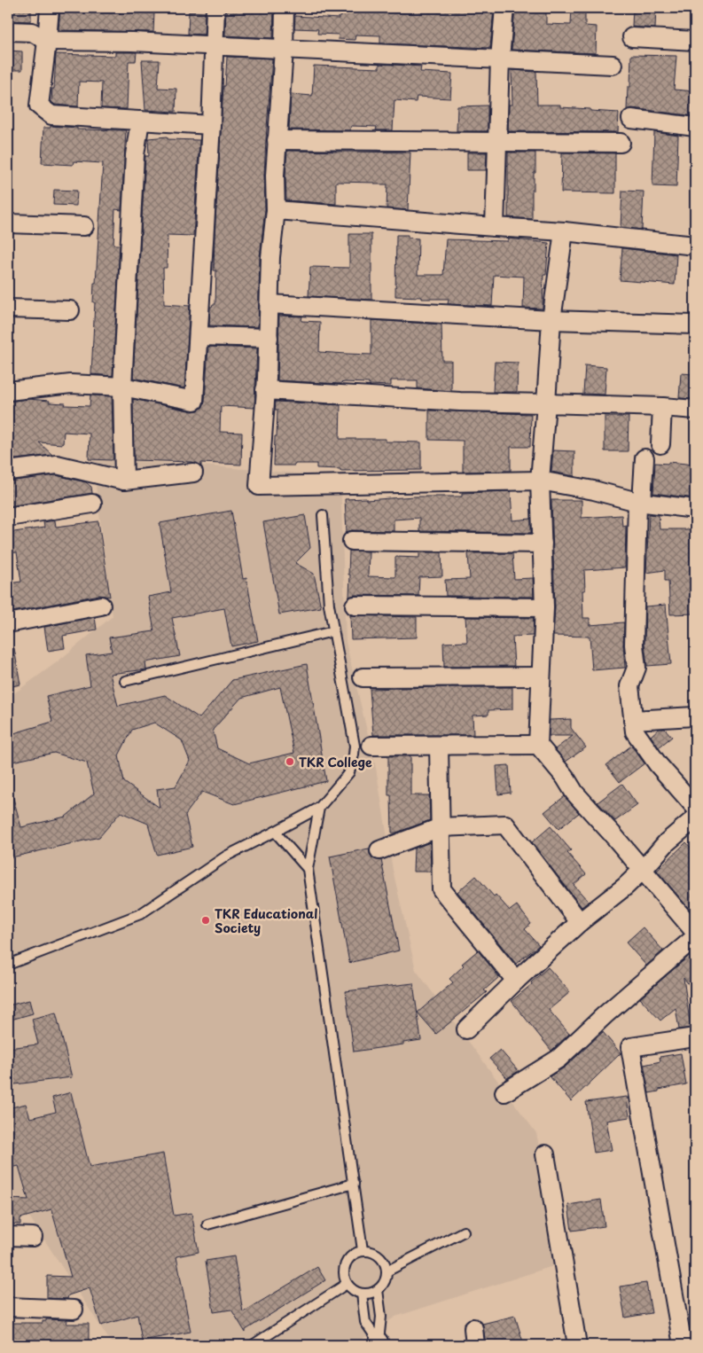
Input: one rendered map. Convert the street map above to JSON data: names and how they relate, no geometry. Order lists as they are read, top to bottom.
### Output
{
  "places": ["TKR College", "TKR Educational Society"]
}
